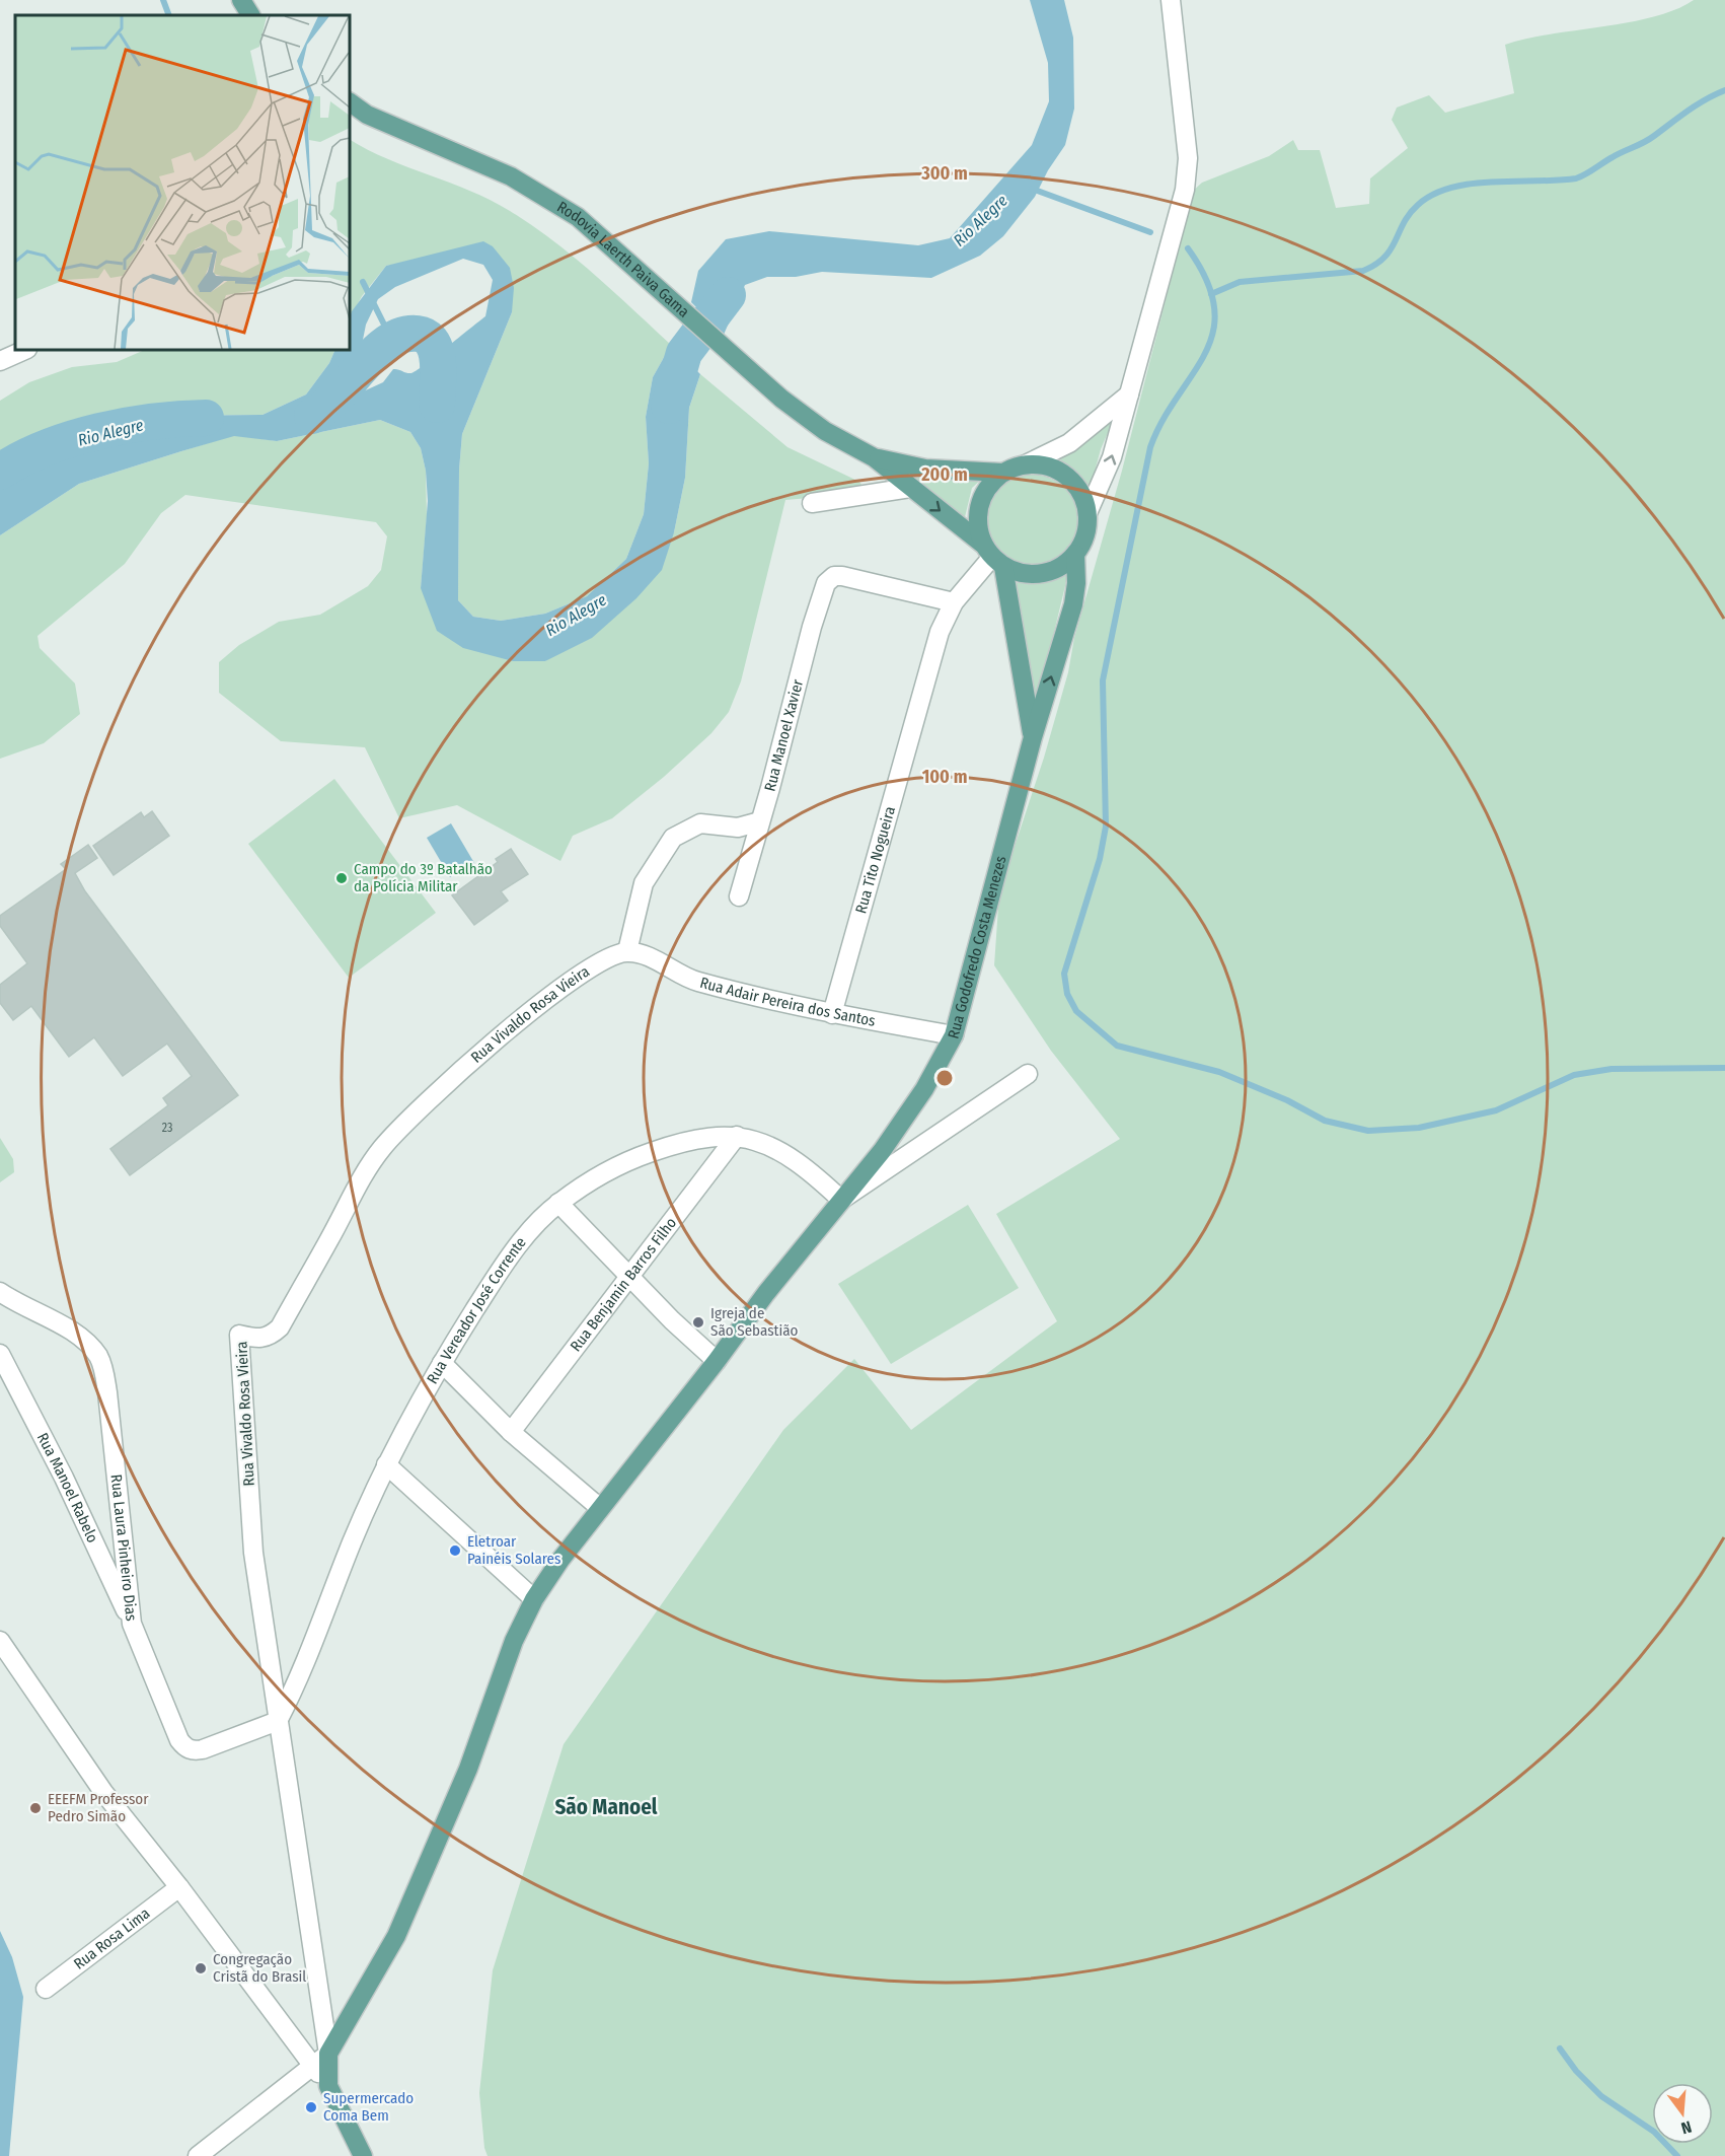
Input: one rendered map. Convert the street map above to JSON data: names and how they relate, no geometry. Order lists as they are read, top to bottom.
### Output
{
  "streets": {
    "main road": ["Rodovia Laerth Paiva Gama", "Rua Godofredo Costa Menezes"],
    "street": [
      "Rua Manoel Xavier",
      "Rua Tito Nogueira",
      "Rua Adair Pereira dos Santos",
      "Rua Vivaldo Rosa Vieira",
      "Rua Benjamin Barros Filho",
      "Rua Vereador José Corrente",
      "Rua Manoel Rabelo",
      "Rua Laura Pinheiro Dias",
      "Rua Rosa Lima"
    ]
  },
  "crossings": [
    ["Rodovia Laerth Paiva Gama", "Rua Tito Nogueira"],
    ["Rodovia Laerth Paiva Gama", "Rua Godofredo Costa Menezes"],
    ["Rua Manoel Xavier", "Rua Tito Nogueira"],
    ["Rua Tito Nogueira", "Rua Godofredo Costa Menezes"],
    ["Rua Tito Nogueira", "Rua Adair Pereira dos Santos"],
    ["Rua Godofredo Costa Menezes", "Rua Adair Pereira dos Santos"],
    ["Rua Godofredo Costa Menezes", "Rua Vivaldo Rosa Vieira"],
    ["Rua Godofredo Costa Menezes", "Rua Vereador José Corrente"],
    ["Rua Adair Pereira dos Santos", "Rua Vivaldo Rosa Vieira"],
    ["Rua Vivaldo Rosa Vieira", "Rua Vereador José Corrente"],
    ["Rua Vivaldo Rosa Vieira", "Rua Laura Pinheiro Dias"],
    ["Rua Benjamin Barros Filho", "Rua Vereador José Corrente"],
    ["Rua Vereador José Corrente", "Rua Laura Pinheiro Dias"],
    ["Rua Manoel Rabelo", "Rua Laura Pinheiro Dias"]
  ],
  "districts": ["São Manoel"],
  "water": ["Rio Alegre"],
  "places": [
    "Campo do 3º Batalhão da Polícia Militar",
    "Igreja de São Sebastião",
    "Eletroar Painéis Solares",
    "EEEFM Professor Pedro Simão",
    "Congregação Cristã do Brasil",
    "Supermercado Coma Bem"
  ],
  "house_numbers": ["23"],
  "north": "bottom",
  "rings": ["300 m", "200 m", "100 m"]
}
